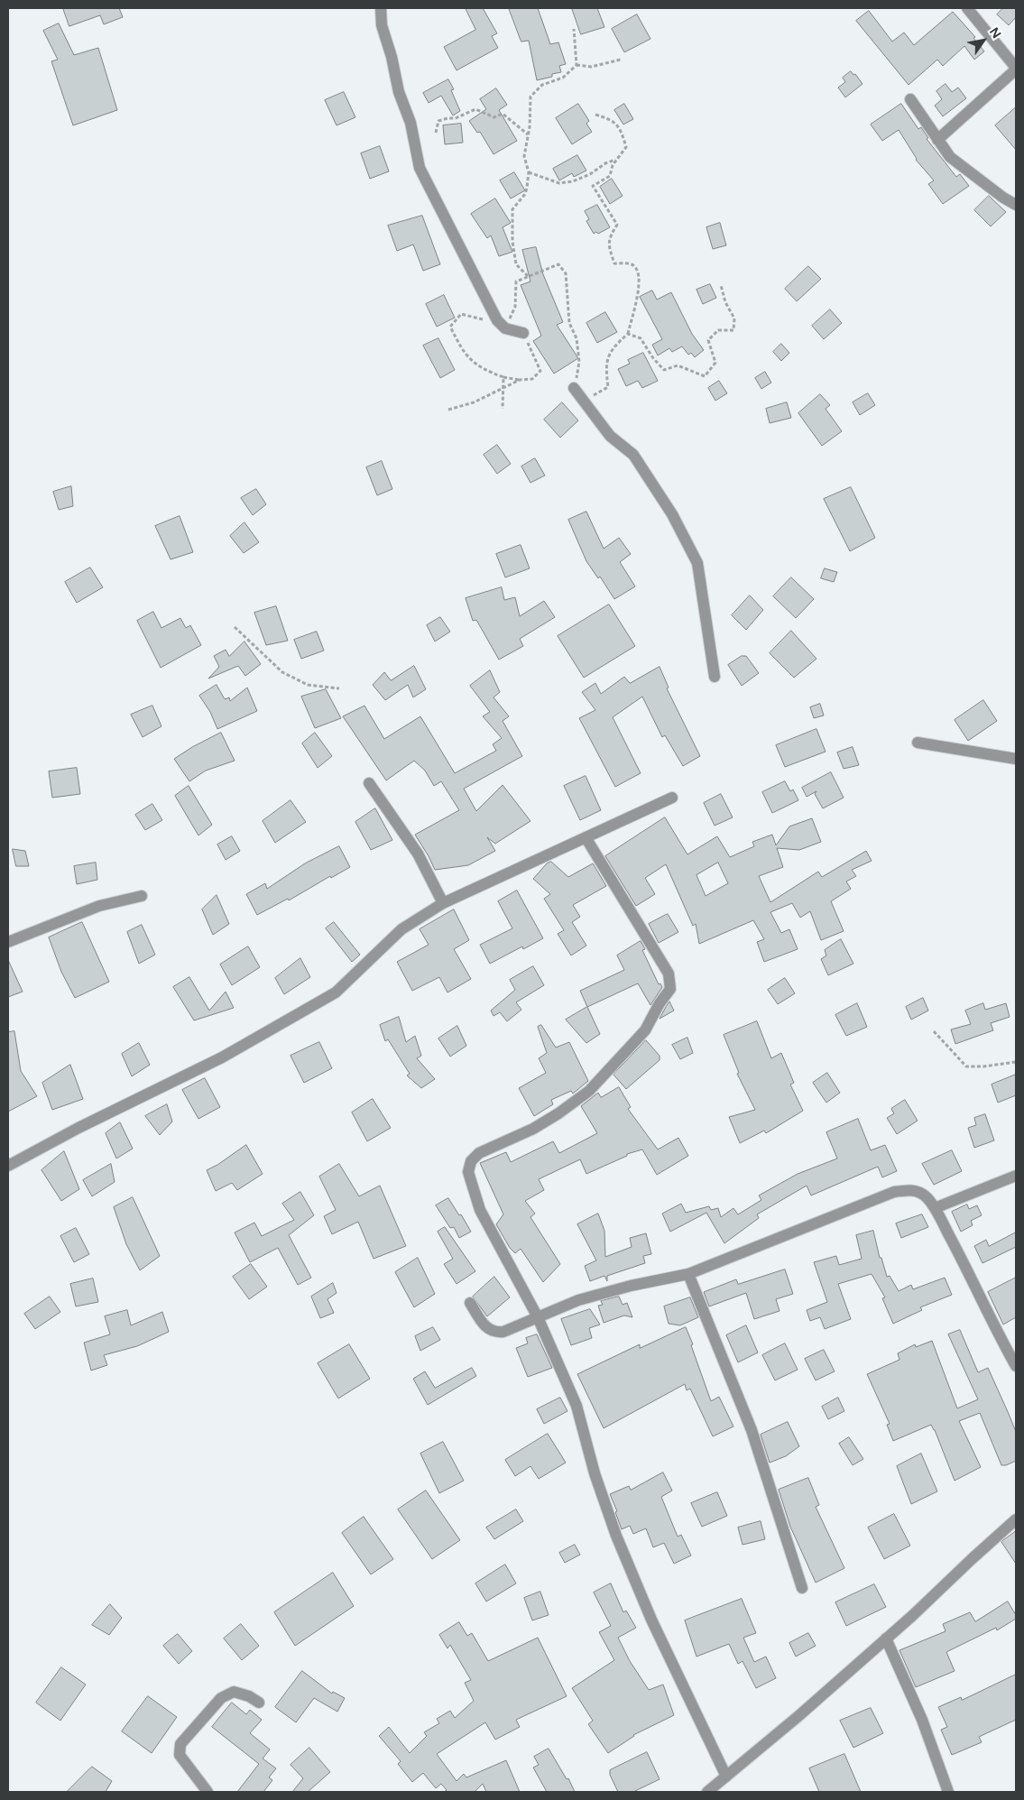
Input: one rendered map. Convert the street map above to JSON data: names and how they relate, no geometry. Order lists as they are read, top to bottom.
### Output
{
  "north": "top right"
}
